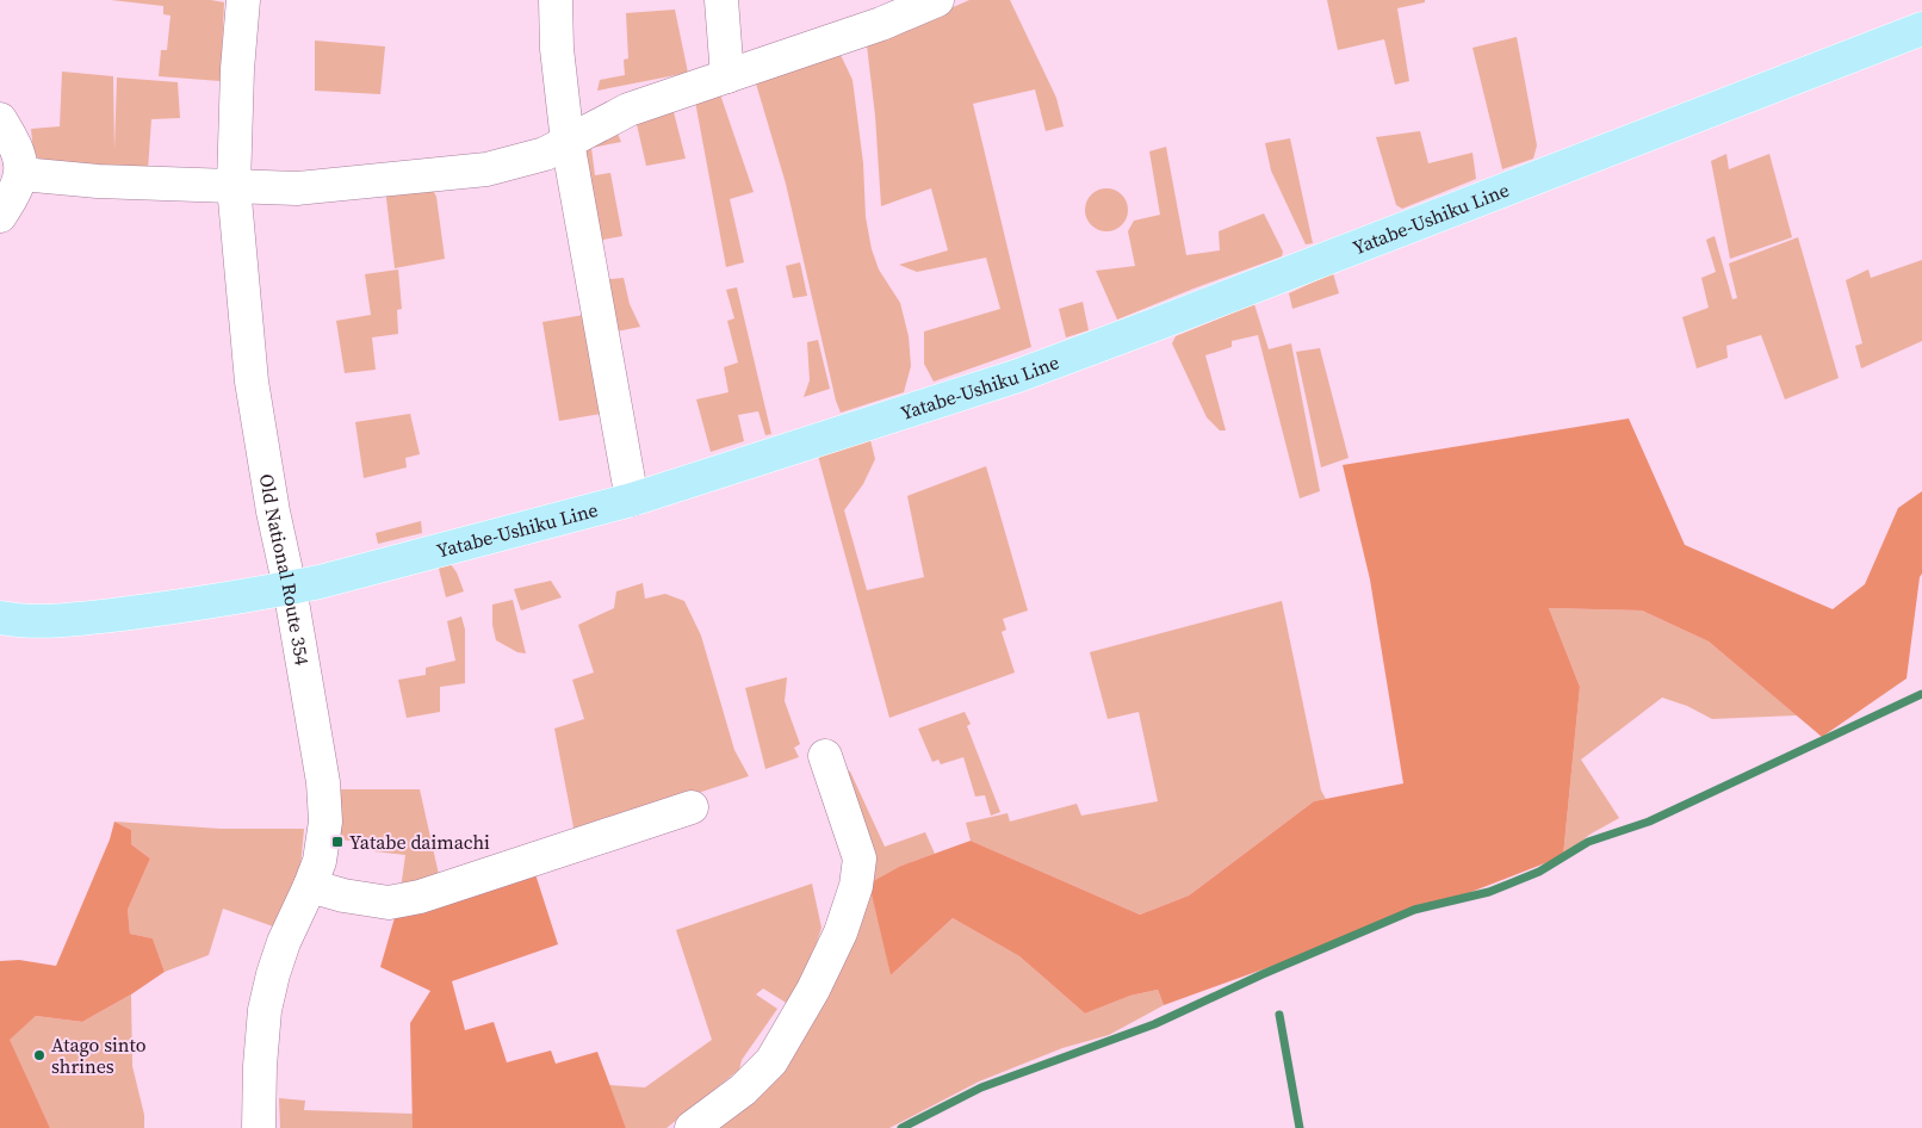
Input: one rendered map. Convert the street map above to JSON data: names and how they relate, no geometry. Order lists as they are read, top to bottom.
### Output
{
  "streets": {
    "main road": ["Yatabe-Ushiku Line"],
    "street": ["Old National Route 354"]
  },
  "crossings": [
    ["Yatabe-Ushiku Line", "Old National Route 354"]
  ],
  "places": {
    "transit": ["Yatabe daimachi"],
    "other": ["Atago sinto shrines"]
  }
}
